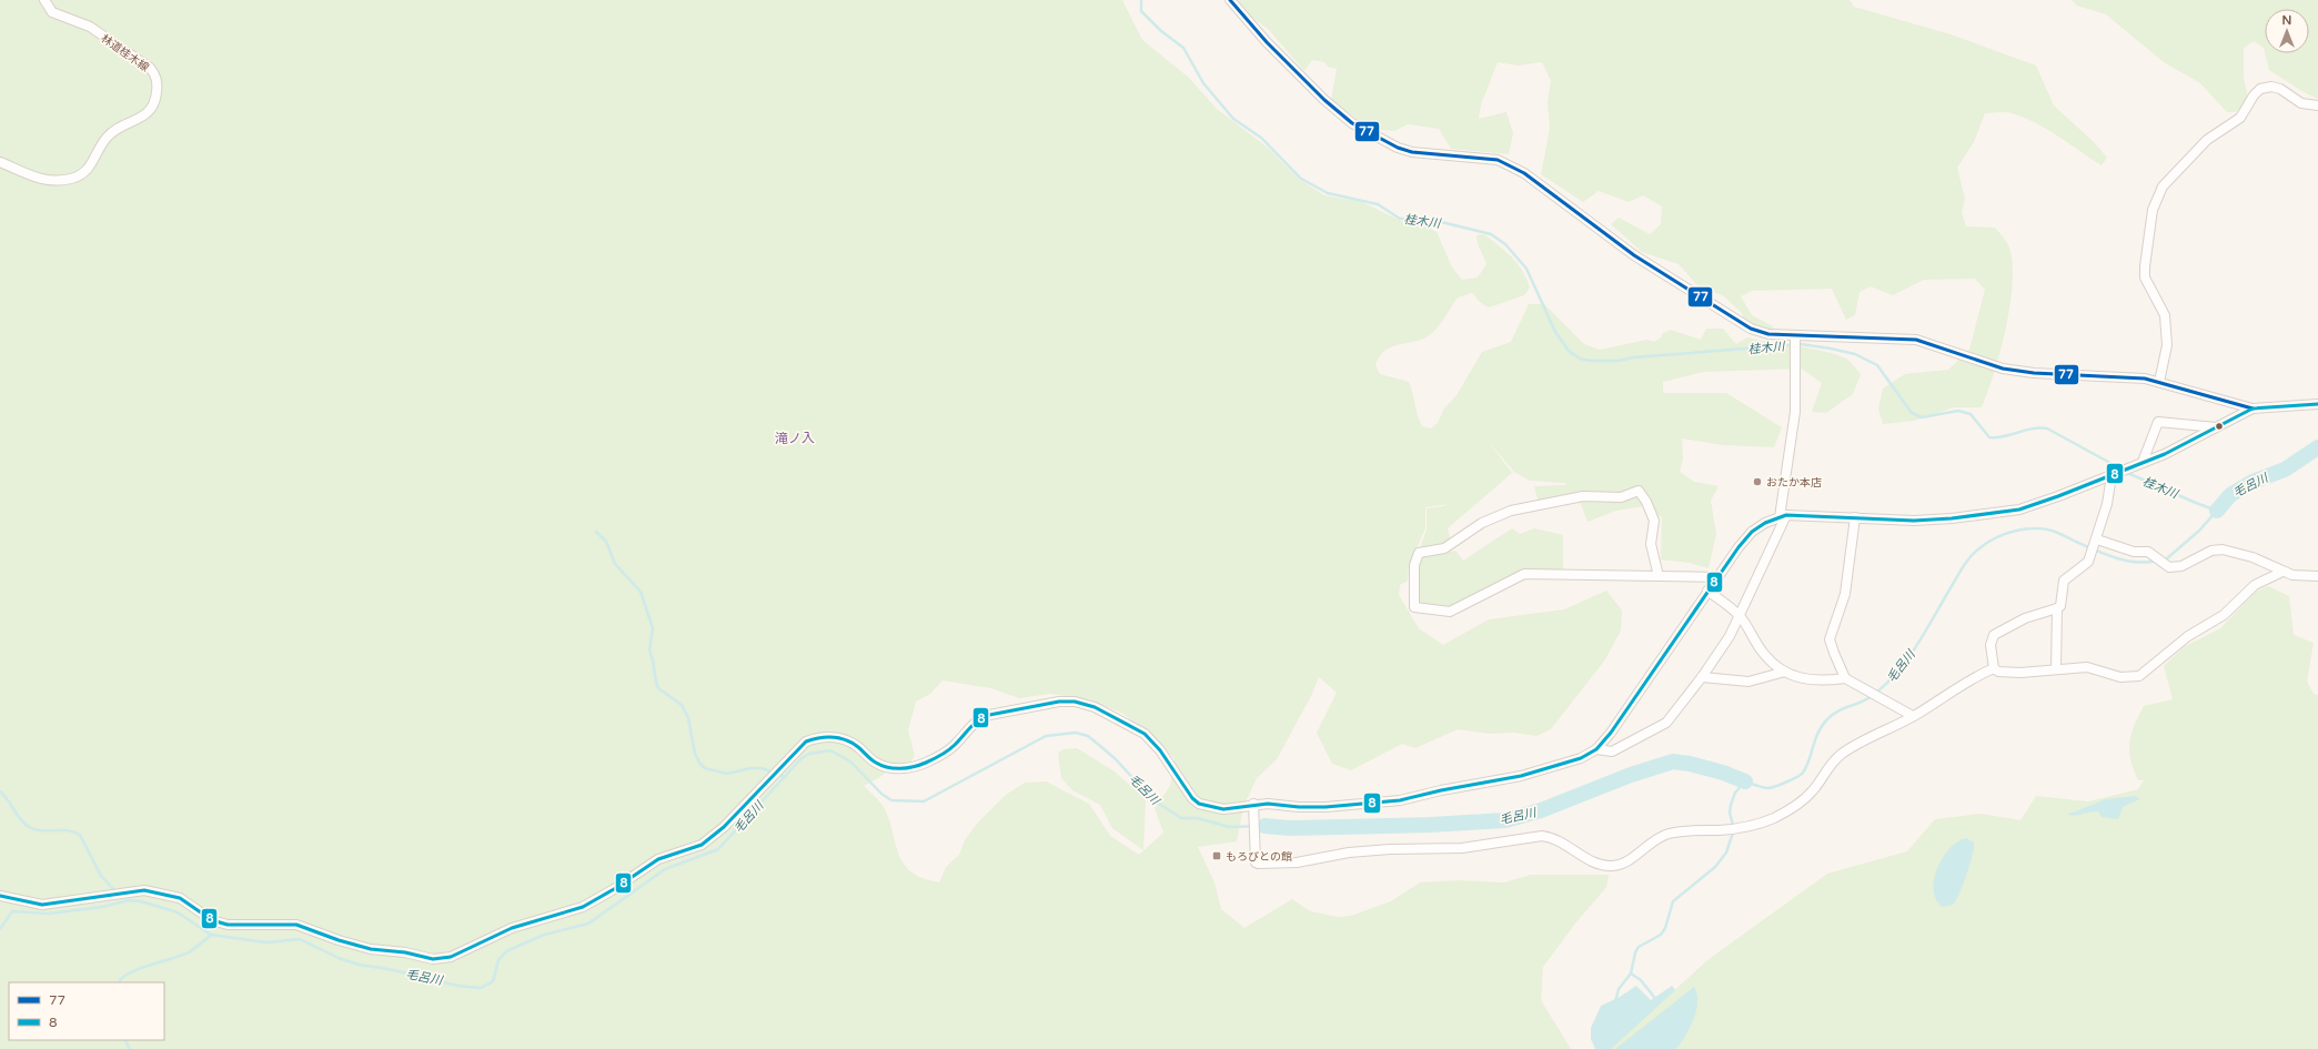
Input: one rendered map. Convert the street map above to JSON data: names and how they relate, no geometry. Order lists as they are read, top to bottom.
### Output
{
  "streets": {
    "street": ["林道桂木線"]
  },
  "districts": ["滝ノ入"],
  "water": ["桂木川", "毛呂川"],
  "places": {
    "other": ["おたか本店"],
    "transit": ["もろびとの館"]
  },
  "lines": ["transit line 77", "transit line 8"],
  "legend": ["77", "8"],
  "north": "top"
}
